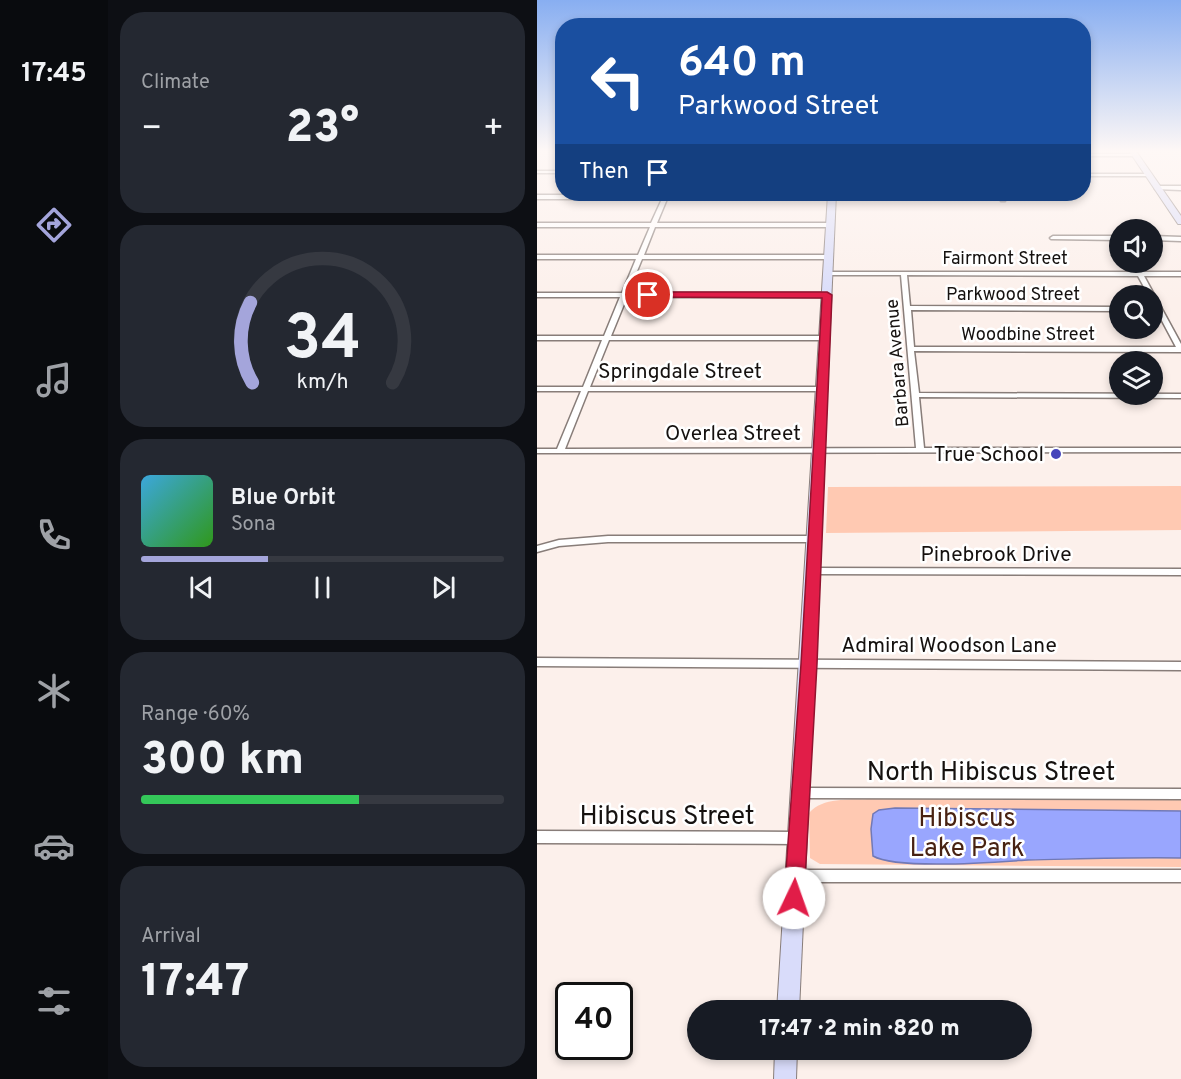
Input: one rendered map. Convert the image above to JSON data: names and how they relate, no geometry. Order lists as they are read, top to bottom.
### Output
{
  "streets": {
    "street": [
      "Fairmont Street",
      "Parkwood Street",
      "Woodbine Street",
      "Barbara Avenue",
      "Springdale Street",
      "Overlea Street",
      "Pinebrook Drive",
      "Admiral Woodson Lane",
      "North Hibiscus Street",
      "Hibiscus Street"
    ]
  },
  "crossings": [
    ["Fairmont Street", "Barbara Avenue"],
    ["Parkwood Street", "Barbara Avenue"],
    ["Woodbine Street", "Barbara Avenue"],
    ["Barbara Avenue", "Overlea Street"]
  ],
  "parks": ["Hibiscus Lake Park"],
  "places": ["True School"],
  "page": {
    "tabs": "17:45",
    "tile": [
      "Climate",
      ["Range · 60%", "300 km"],
      ["Arrival", "17:47"]
    ],
    "turn": ["640 m", "Parkwood Street"],
    "heat": ["−", "23°", "+"],
    "then": "Then",
    "song": ["Blue Orbit", "Sona"],
    "limit": "40",
    "trip": "17:47 · 2 min · 820 m",
    "gauge": ["34", "km/h"]
  }
}
